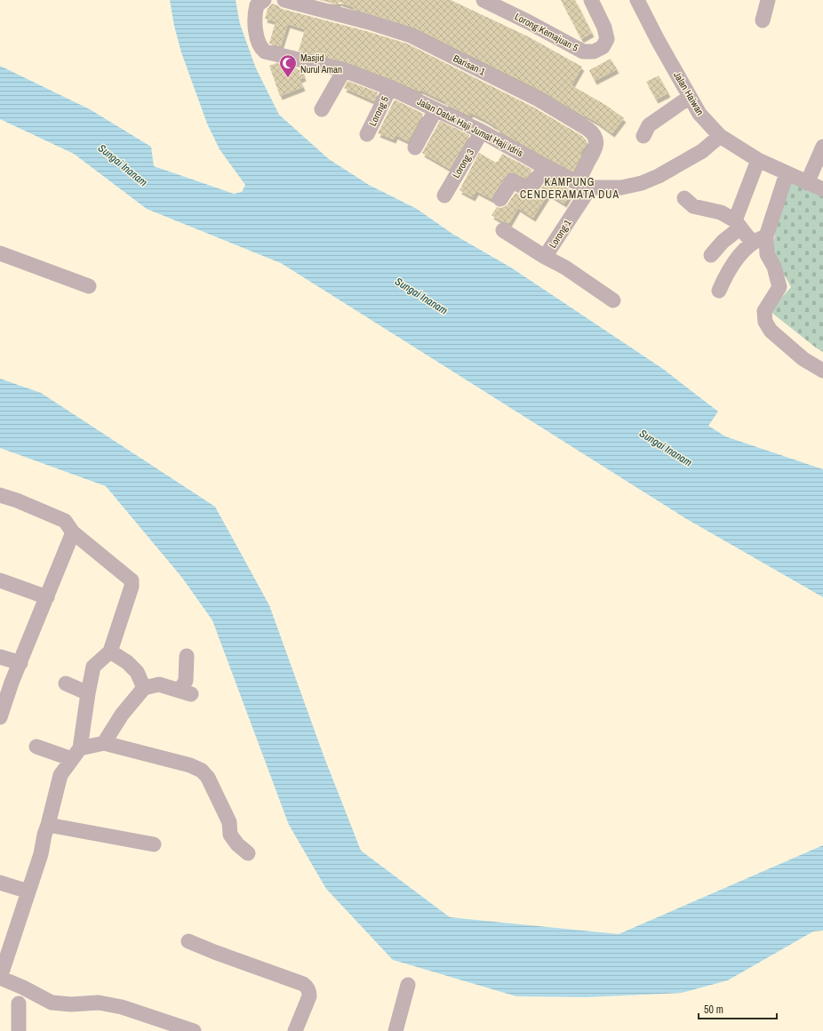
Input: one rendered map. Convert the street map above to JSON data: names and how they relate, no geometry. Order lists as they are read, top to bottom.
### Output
{
  "streets": {
    "street": [
      "Lorong Kemajuan 5",
      "Barisan 1",
      "Jalan Haiwan",
      "Lorong 5",
      "Jalan Datuk Haji Jumat Haji Idris",
      "Lorong 3",
      "Lorong 1"
    ]
  },
  "crossings": [
    ["Barisan 1", "Jalan Datuk Haji Jumat Haji Idris"],
    ["Barisan 1", "Lorong 1"],
    ["Jalan Haiwan", "Jalan Datuk Haji Jumat Haji Idris"],
    ["Lorong 5", "Jalan Datuk Haji Jumat Haji Idris"],
    ["Jalan Datuk Haji Jumat Haji Idris", "Lorong 3"],
    ["Jalan Datuk Haji Jumat Haji Idris", "Lorong 1"]
  ],
  "districts": ["KAMPUNG CENDERAMATA DUA"],
  "water": ["Sungai Inanam"],
  "places": {
    "mosque": ["Masjid Nurul Aman"]
  },
  "scale_bar": "50 m"
}
